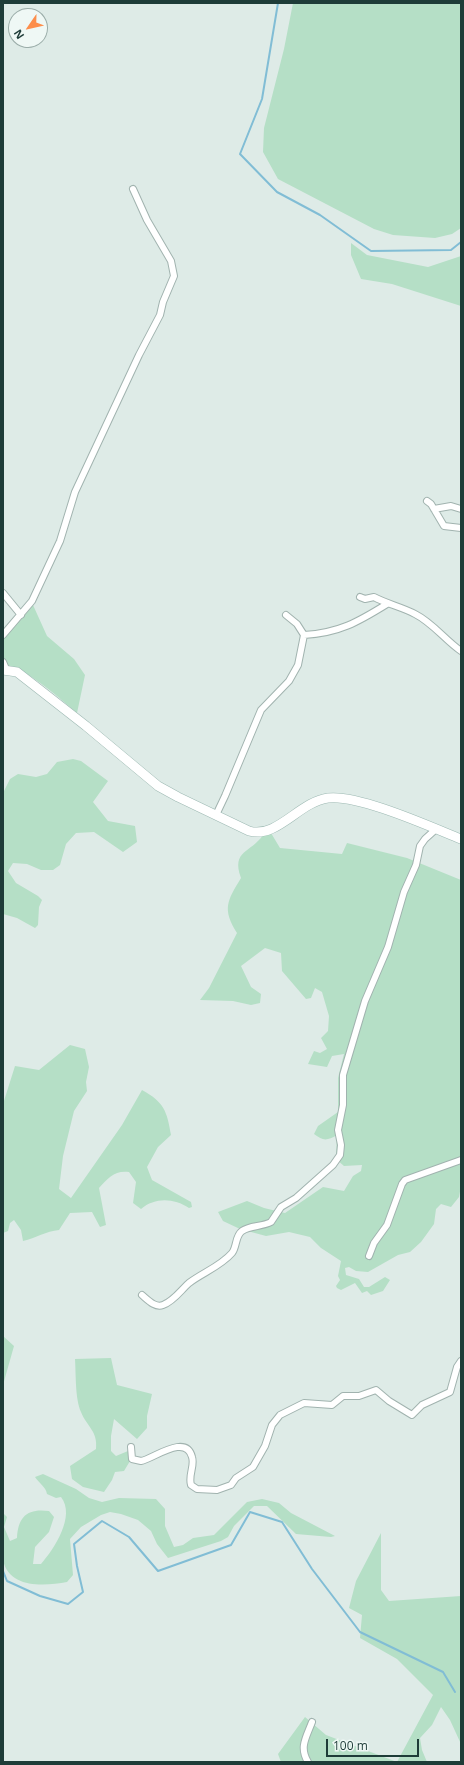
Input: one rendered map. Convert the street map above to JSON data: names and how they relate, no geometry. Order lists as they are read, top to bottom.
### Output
{
  "scale_bar": "100 m",
  "north": "bottom left"
}
